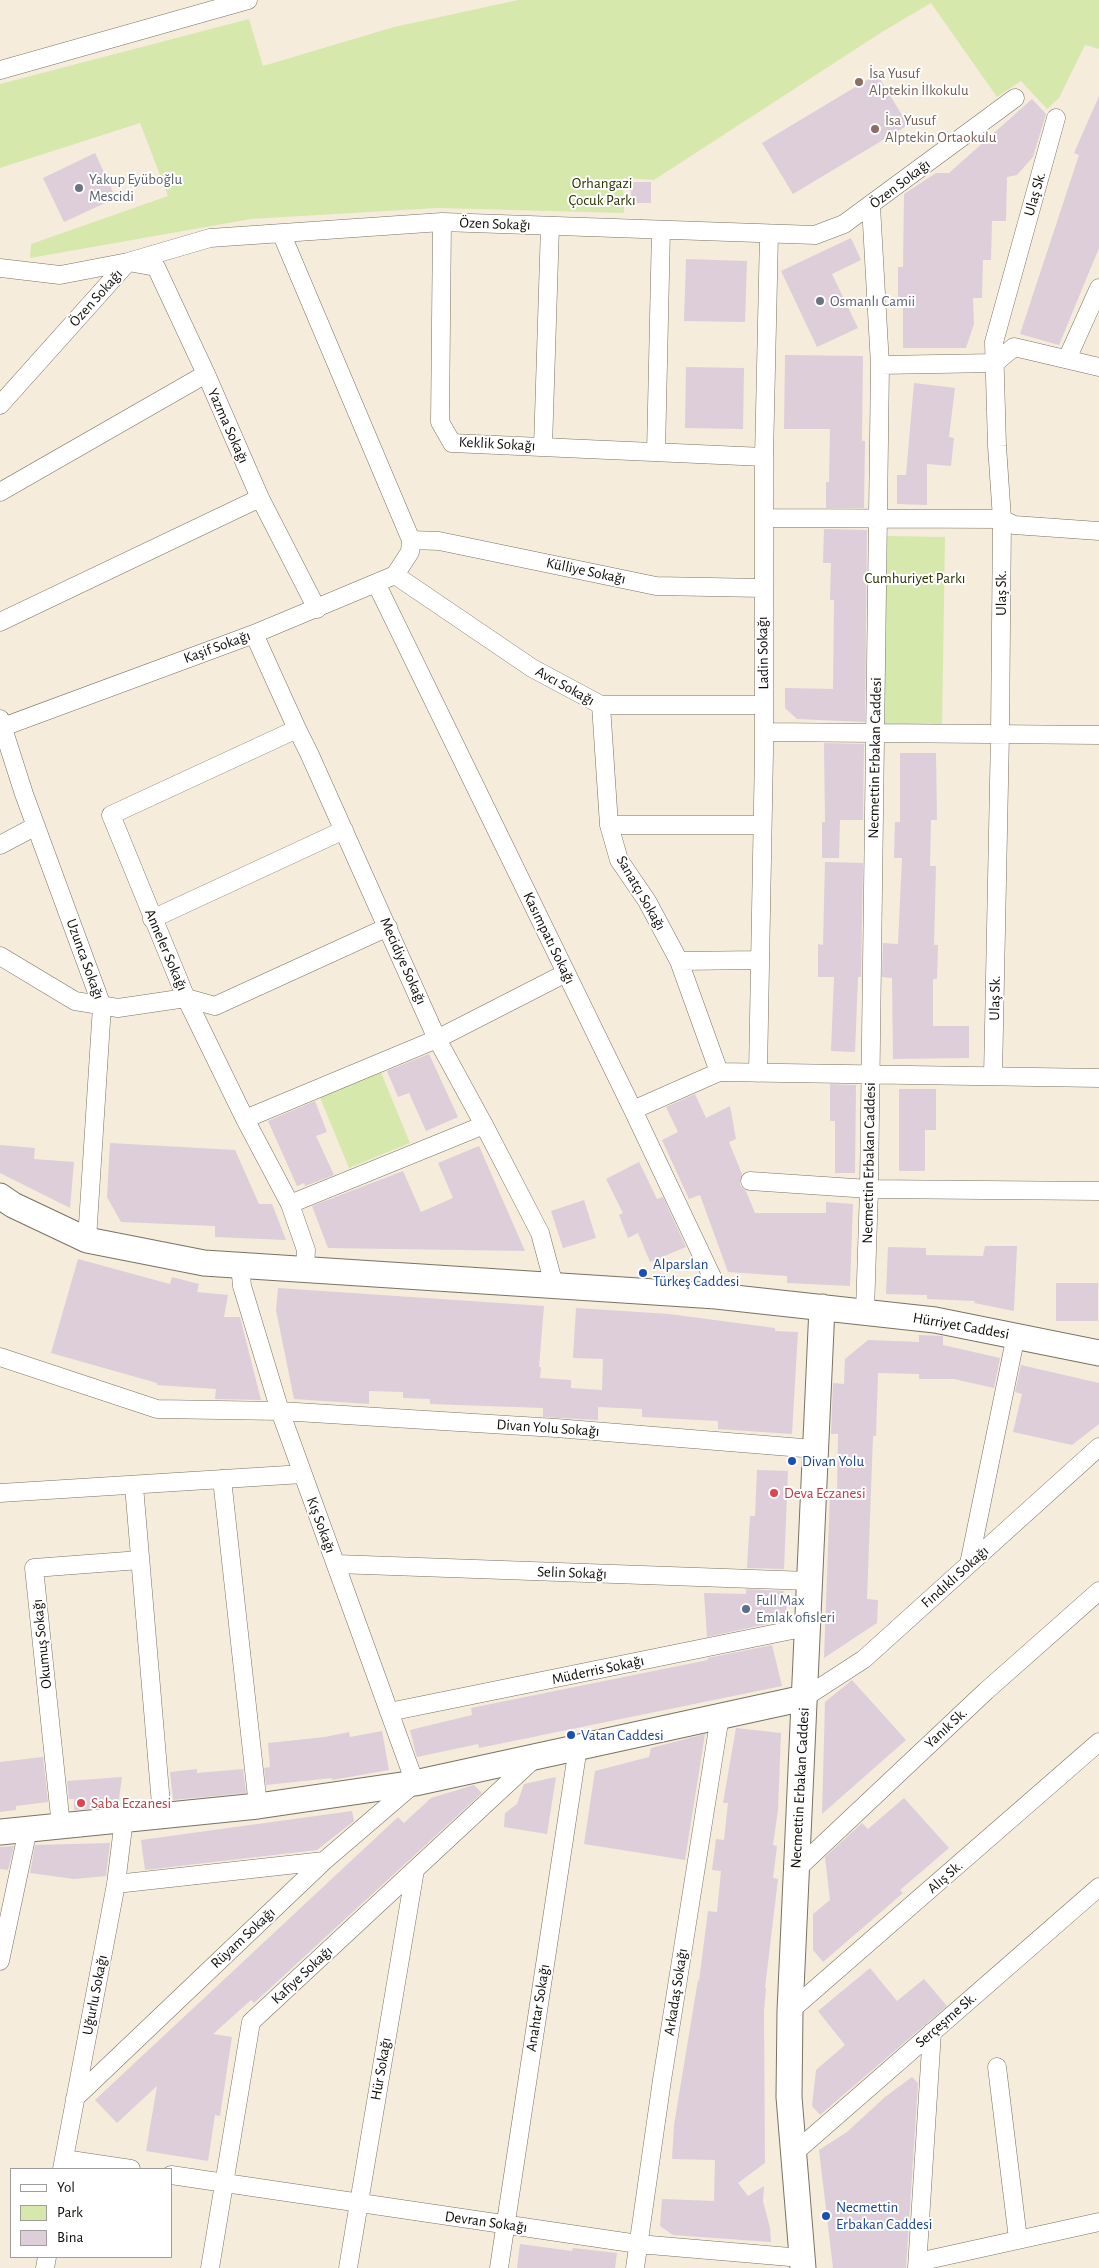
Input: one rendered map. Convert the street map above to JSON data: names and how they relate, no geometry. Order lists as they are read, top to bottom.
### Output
{
  "streets": {
    "street": [
      "Özen Sokağı",
      "Ulaş Sk.",
      "Yazma Sokağı",
      "Keklik Sokağı",
      "Külliye Sokağı",
      "Kaşif Sokağı",
      "Ladin Sokağı",
      "Avcı Sokağı",
      "Necmettin Erbakan Caddesi",
      "Sanatçı Sokağı",
      "Kasımpatı Sokağı",
      "Anneler Sokağı",
      "Uzunca Sokağı",
      "Mecidiye Sokağı",
      "Hürriyet Caddesi",
      "Divan Yolu Sokağı",
      "Kış Sokağı",
      "Selin Sokağı",
      "Fındıklı Sokağı",
      "Okumuş Sokağı",
      "Müderris Sokağı",
      "Yanık Sk.",
      "Alış Sk.",
      "Rüyam Sokağı",
      "Kafiye Sokağı",
      "Arkadaş Sokağı",
      "Uğurlu Sokağı",
      "Anahtar Sokağı",
      "Serçeşme Sk.",
      "Hür Sokağı",
      "Devran Sokağı"
    ]
  },
  "crossings": [
    ["Özen Sokağı", "Yazma Sokağı"],
    ["Özen Sokağı", "Keklik Sokağı"],
    ["Özen Sokağı", "Ladin Sokağı"],
    ["Özen Sokağı", "Necmettin Erbakan Caddesi"],
    ["Yazma Sokağı", "Kaşif Sokağı"],
    ["Keklik Sokağı", "Ladin Sokağı"],
    ["Külliye Sokağı", "Ladin Sokağı"],
    ["Kaşif Sokağı", "Avcı Sokağı"],
    ["Kaşif Sokağı", "Kasımpatı Sokağı"],
    ["Kaşif Sokağı", "Uzunca Sokağı"],
    ["Kaşif Sokağı", "Mecidiye Sokağı"],
    ["Ladin Sokağı", "Avcı Sokağı"],
    ["Avcı Sokağı", "Sanatçı Sokağı"],
    ["Necmettin Erbakan Caddesi", "Hürriyet Caddesi"],
    ["Necmettin Erbakan Caddesi", "Divan Yolu Sokağı"],
    ["Necmettin Erbakan Caddesi", "Selin Sokağı"],
    ["Necmettin Erbakan Caddesi", "Fındıklı Sokağı"],
    ["Necmettin Erbakan Caddesi", "Müderris Sokağı"],
    ["Necmettin Erbakan Caddesi", "Yanık Sk."],
    ["Necmettin Erbakan Caddesi", "Alış Sk."],
    ["Necmettin Erbakan Caddesi", "Serçeşme Sk."],
    ["Necmettin Erbakan Caddesi", "Devran Sokağı"],
    ["Anneler Sokağı", "Mecidiye Sokağı"],
    ["Divan Yolu Sokağı", "Kış Sokağı"],
    ["Kış Sokağı", "Selin Sokağı"],
    ["Kış Sokağı", "Müderris Sokağı"],
    ["Kış Sokağı", "Rüyam Sokağı"],
    ["Rüyam Sokağı", "Uğurlu Sokağı"],
    ["Kafiye Sokağı", "Hür Sokağı"],
    ["Kafiye Sokağı", "Devran Sokağı"],
    ["Arkadaş Sokağı", "Devran Sokağı"],
    ["Anahtar Sokağı", "Devran Sokağı"],
    ["Hür Sokağı", "Devran Sokağı"]
  ],
  "parks": ["Orhangazi Çocuk Parkı", "Cumhuriyet Parkı"],
  "places": [
    "İsa Yusuf Alptekin İlkokulu",
    "İsa Yusuf Alptekin Ortaokulu",
    "Yakup Eyüboğlu Mescidi",
    "Osmanlı Camii",
    "Alparslan Türkeş Caddesi",
    "Divan Yolu",
    "Deva Eczanesi",
    "Full Max Emlak ofisleri",
    "Vatan Caddesi",
    "Saba Eczanesi",
    "Necmettin Erbakan Caddesi"
  ],
  "legend": ["Yol", "Park", "Bina"]
}
